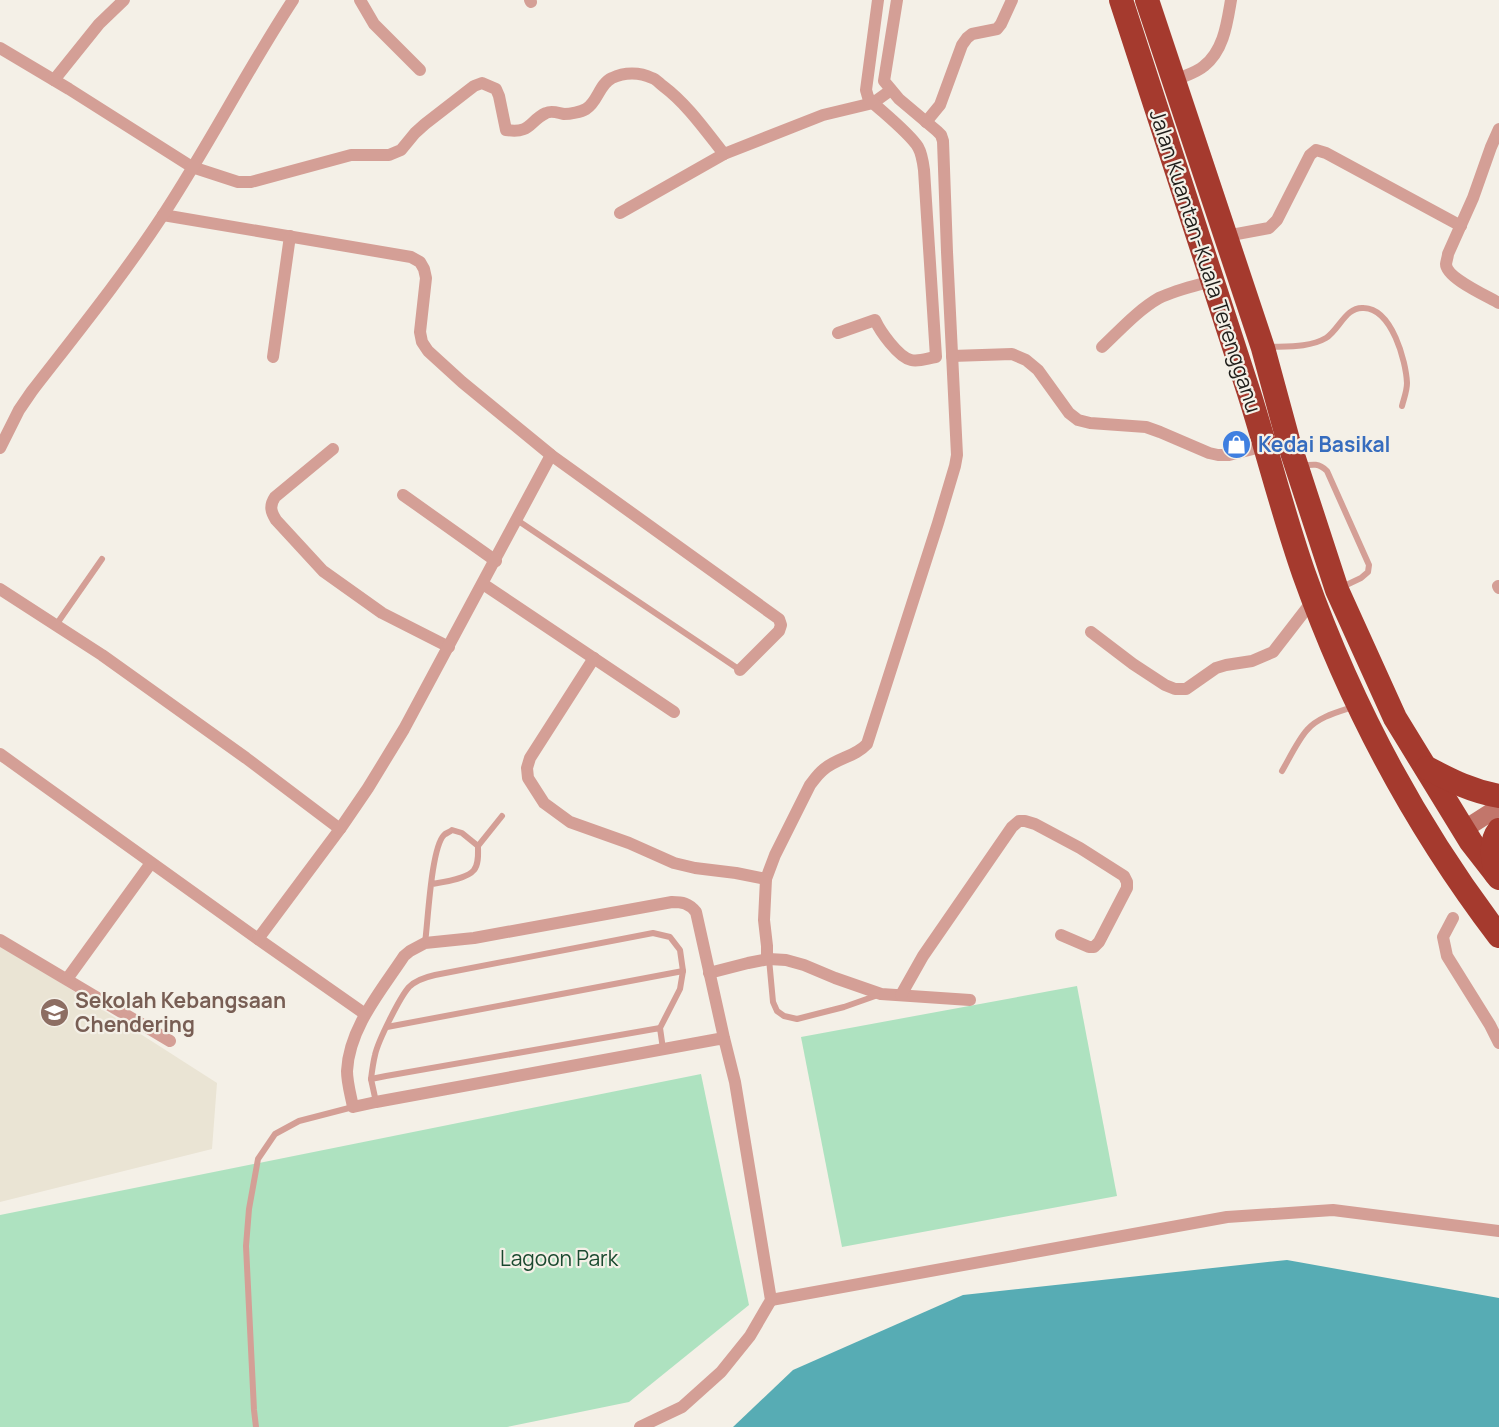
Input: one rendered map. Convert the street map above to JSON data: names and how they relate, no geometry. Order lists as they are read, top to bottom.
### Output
{
  "streets": {
    "highway": ["Jalan Kuantan-Kuala Terengganu"]
  },
  "parks": ["Lagoon Park"],
  "places": {
    "shop": ["Kedai Basikal"],
    "school or university": ["Sekolah Kebangsaan Chendering"]
  }
}
